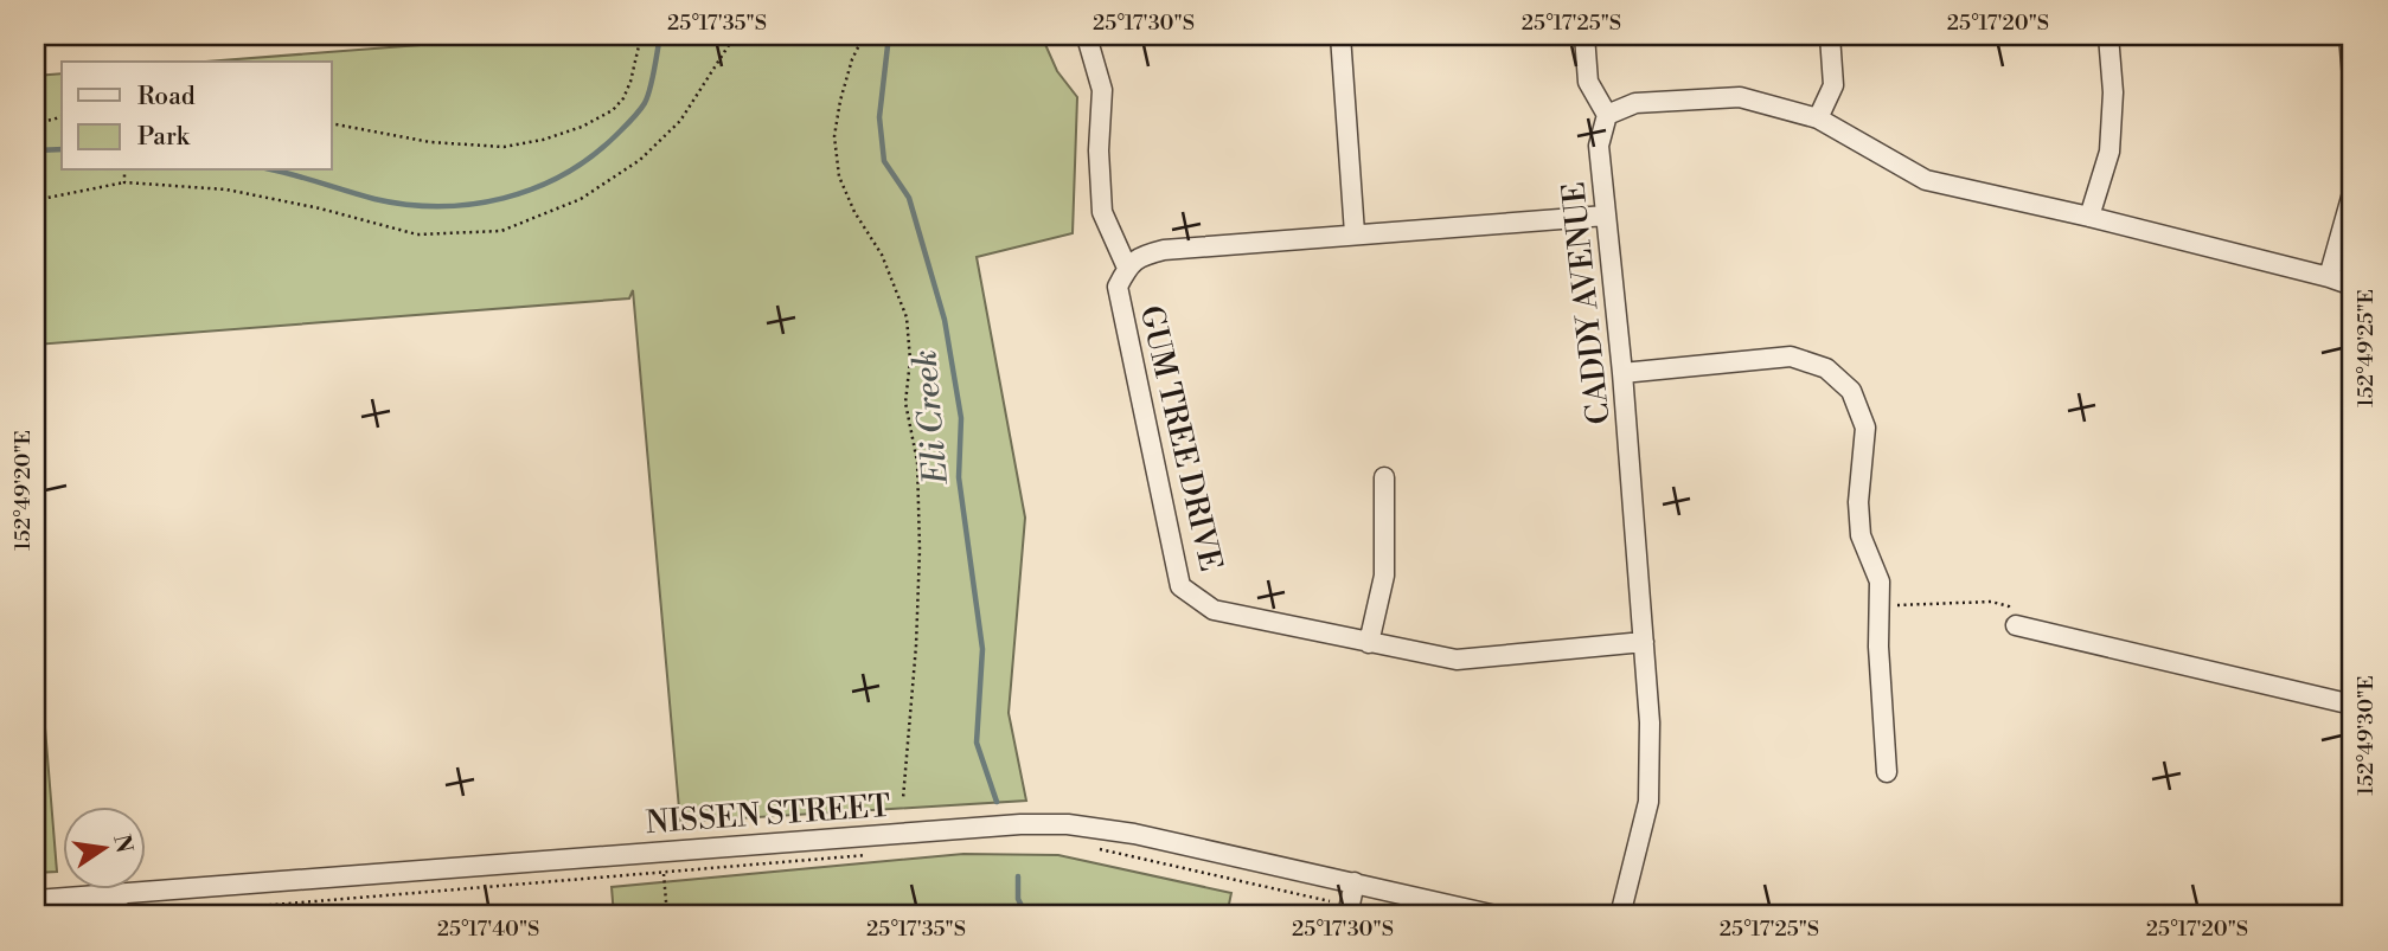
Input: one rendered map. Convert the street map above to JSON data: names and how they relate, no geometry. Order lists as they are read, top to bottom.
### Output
{
  "streets": {
    "street": ["CADDY AVENUE", "GUM TREE DRIVE", "NISSEN STREET"]
  },
  "crossings": [
    ["CADDY AVENUE", "GUM TREE DRIVE"]
  ],
  "water": ["Eli Creek"],
  "legend": ["Road", "Park"],
  "north": "right",
  "coordinates": [
    "25°17'35\"S",
    "25°17'30\"S",
    "25°17'25\"S",
    "25°17'20\"S",
    "152°49'25\"E",
    "152°49'20\"E",
    "152°49'30\"E",
    "25°17'40\"S"
  ]
}
